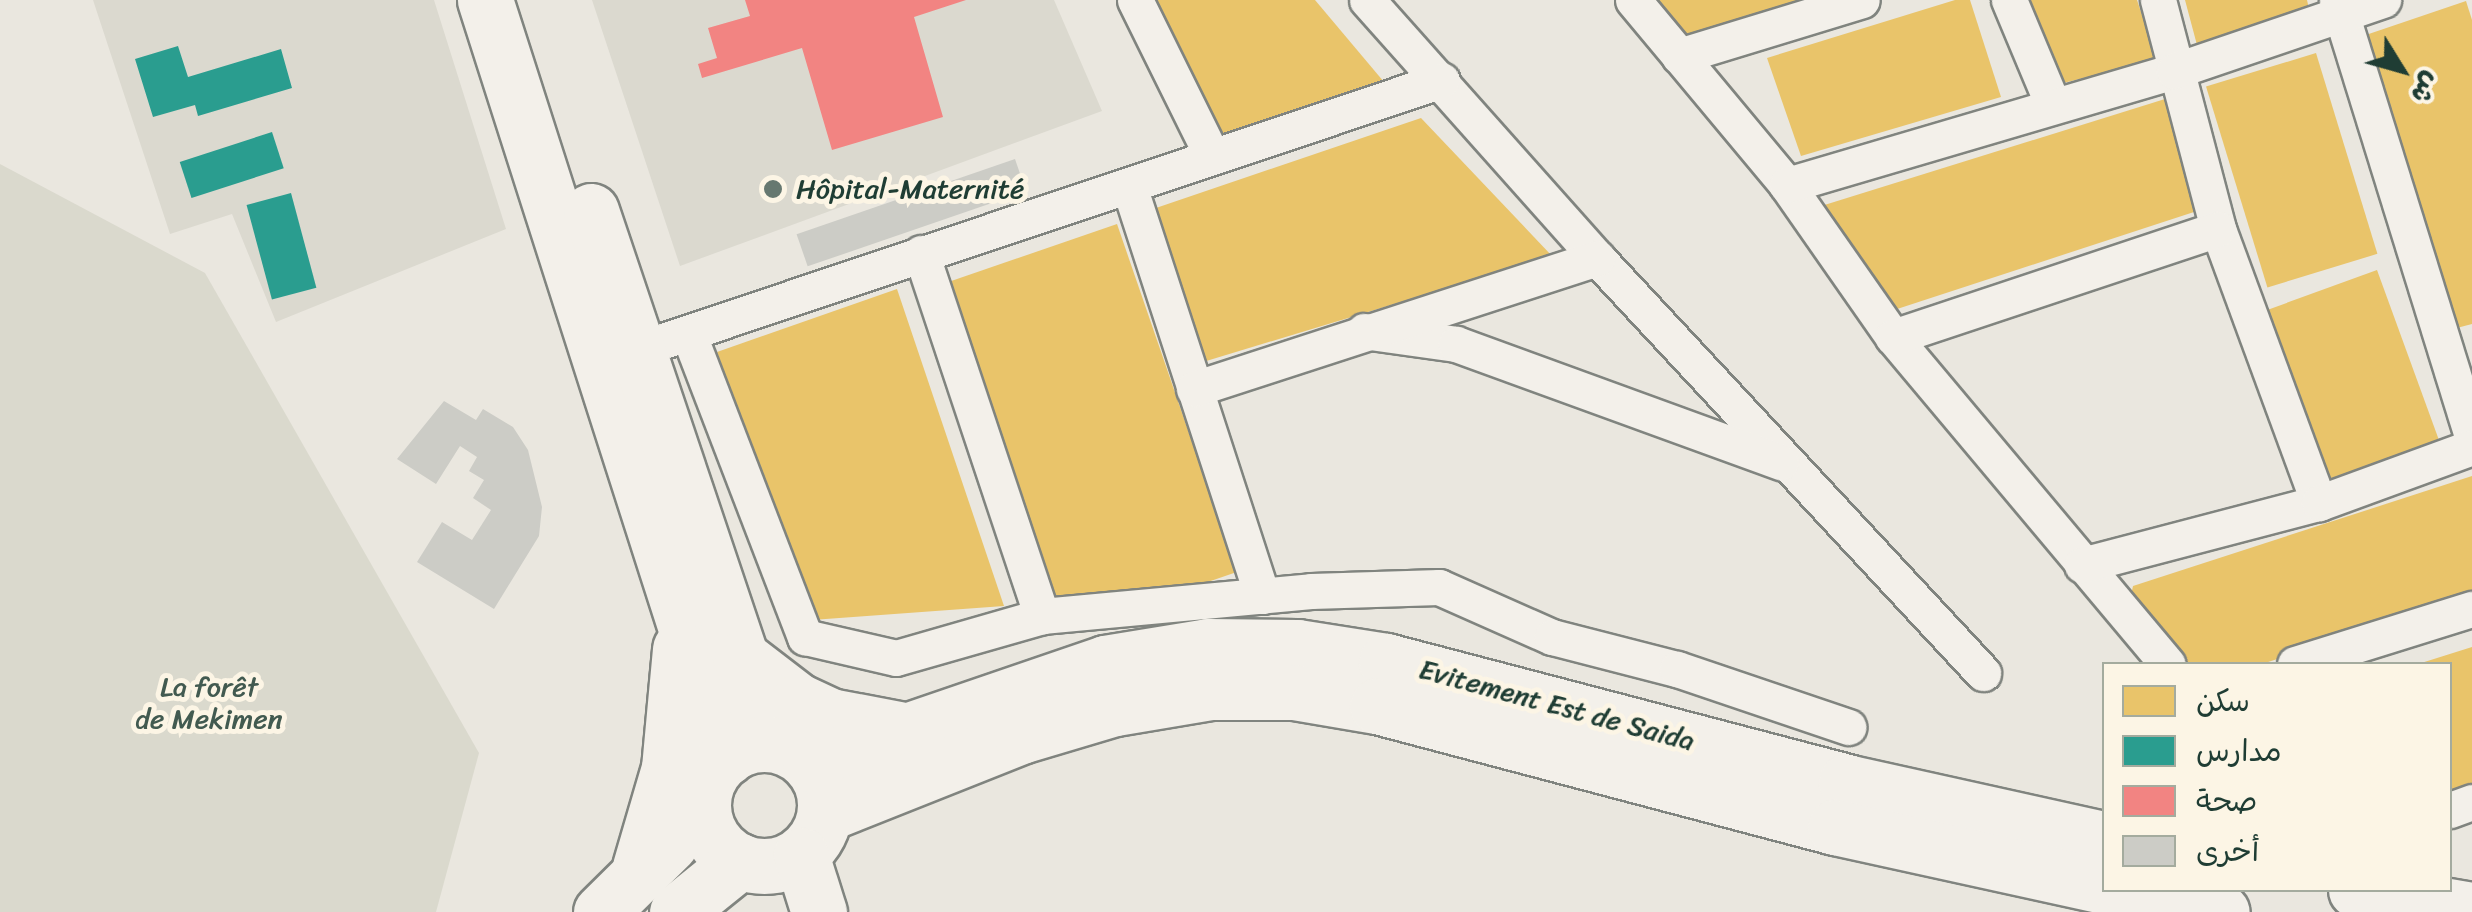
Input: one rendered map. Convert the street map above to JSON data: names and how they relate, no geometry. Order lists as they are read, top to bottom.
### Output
{
  "streets": {
    "main road": ["Evitement Est de Saida"]
  },
  "parks": ["La forêt de Mekimen"],
  "places": ["Hôpital-Maternité"],
  "legend": [
    "سكن",
    "مدارس",
    "صحة",
    "أخرى"
  ],
  "north": "bottom right"
}
